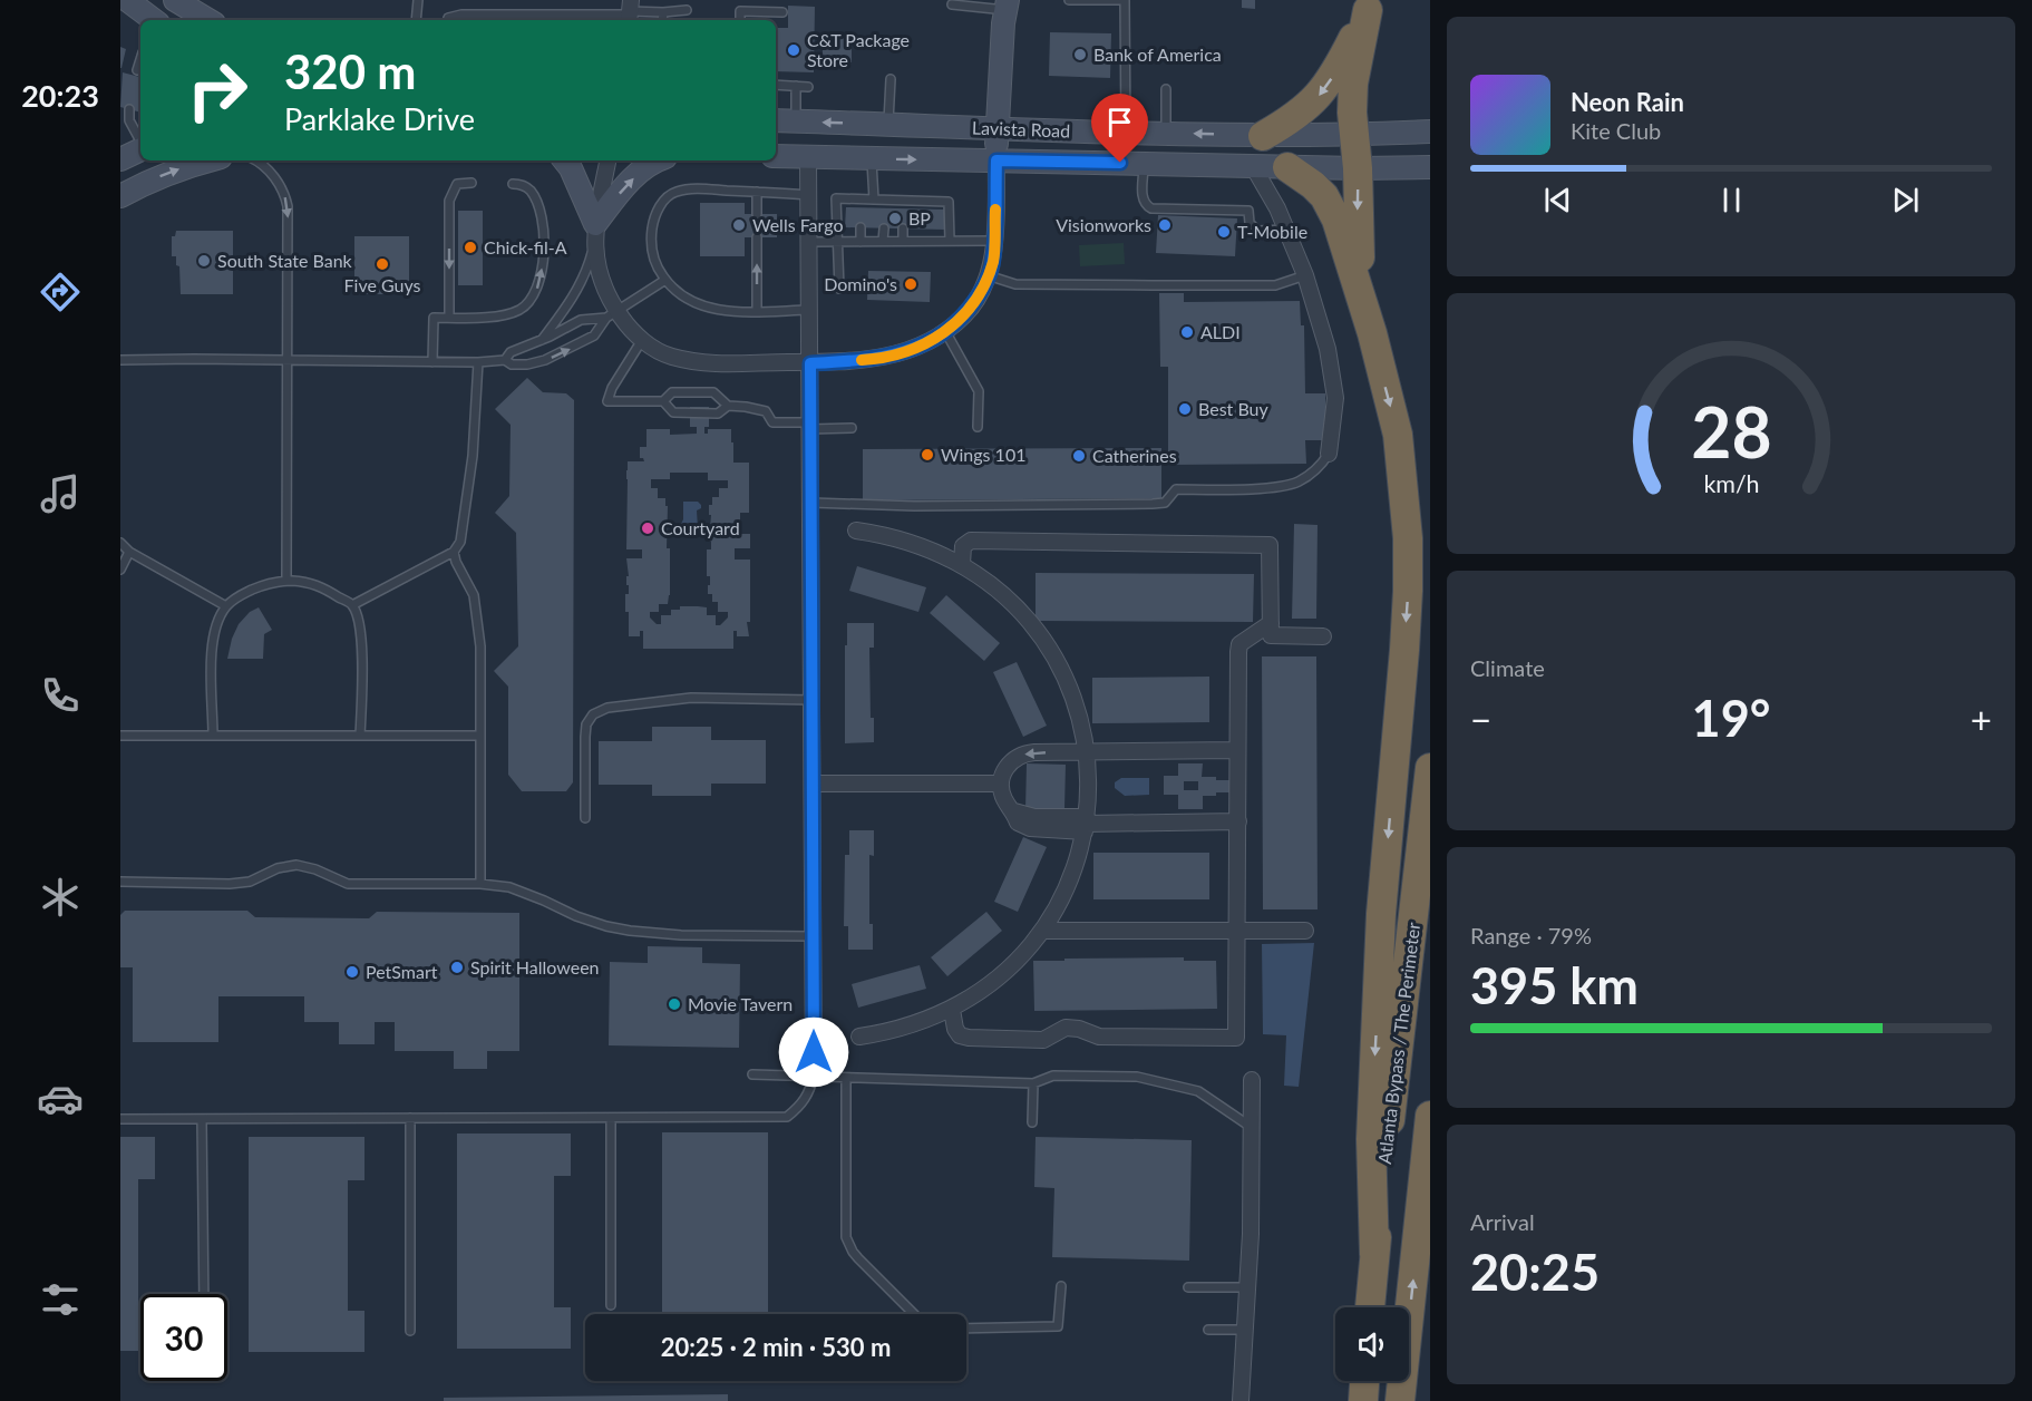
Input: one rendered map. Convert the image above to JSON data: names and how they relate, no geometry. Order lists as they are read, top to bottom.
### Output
{
  "streets": {
    "highway": ["Atlanta Bypass / The Perimeter"],
    "main road": ["Lavista Road"]
  },
  "places": [
    "C&T Package Store",
    "Bank of America",
    "BP",
    "Wells Fargo",
    "Visionworks",
    "T-Mobile",
    "Chick-fil-A",
    "South State Bank",
    "Five Guys",
    "Domino's",
    "ALDI",
    "Best Buy",
    "Wings 101",
    "Catherines",
    "Courtyard",
    "Spirit Halloween",
    "PetSmart",
    "Movie Tavern"
  ],
  "page": {
    "tabs": "20:23",
    "turn": ["320 m", "Parklake Drive"],
    "song": ["Neon Rain", "Kite Club"],
    "tile": [
      "Climate",
      ["Range · 79%", "395 km"],
      ["Arrival", "20:25"]
    ],
    "heat": ["−", "19°", "+"],
    "limit": "30",
    "trip": "20:25 · 2 min · 530 m",
    "gauge": ["28", "km/h"]
  }
}
